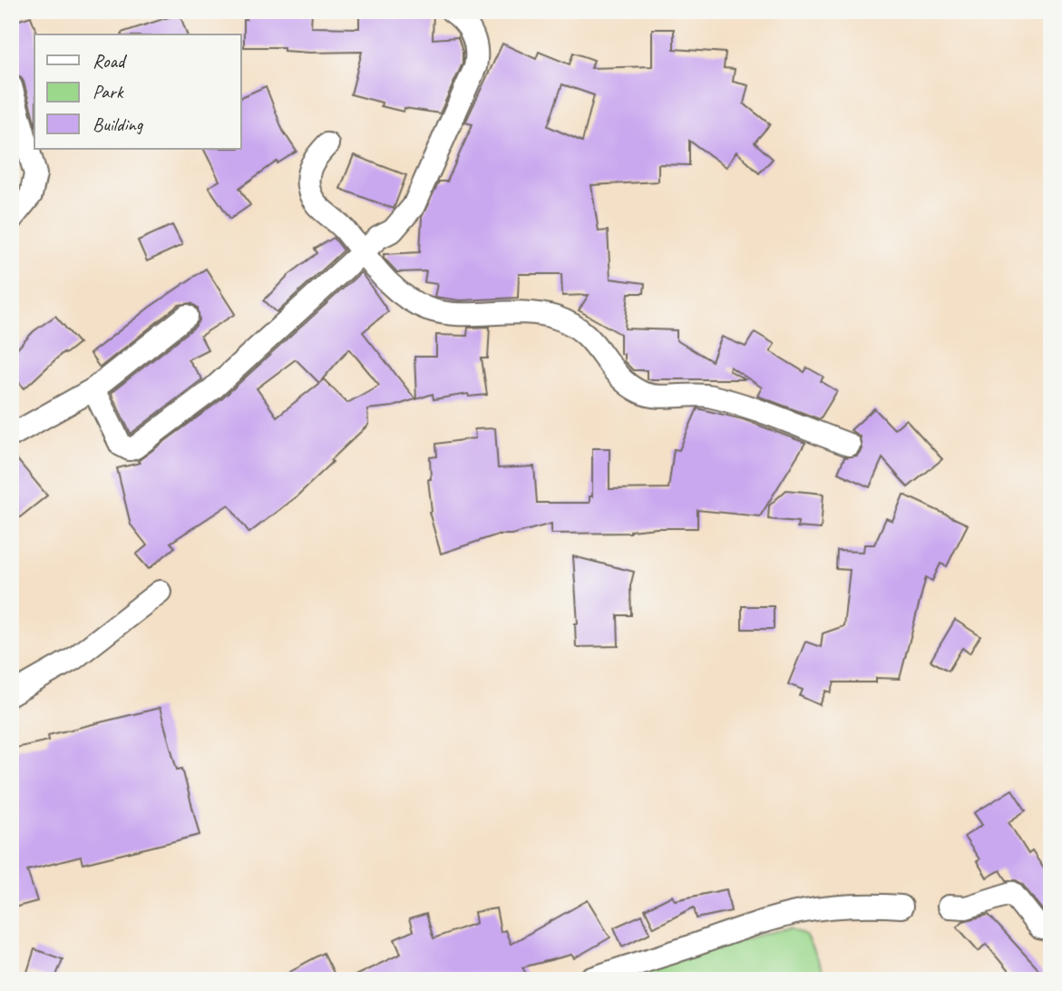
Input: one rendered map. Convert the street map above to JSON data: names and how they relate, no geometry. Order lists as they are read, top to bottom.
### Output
{
  "legend": ["Road", "Park", "Building"]
}
